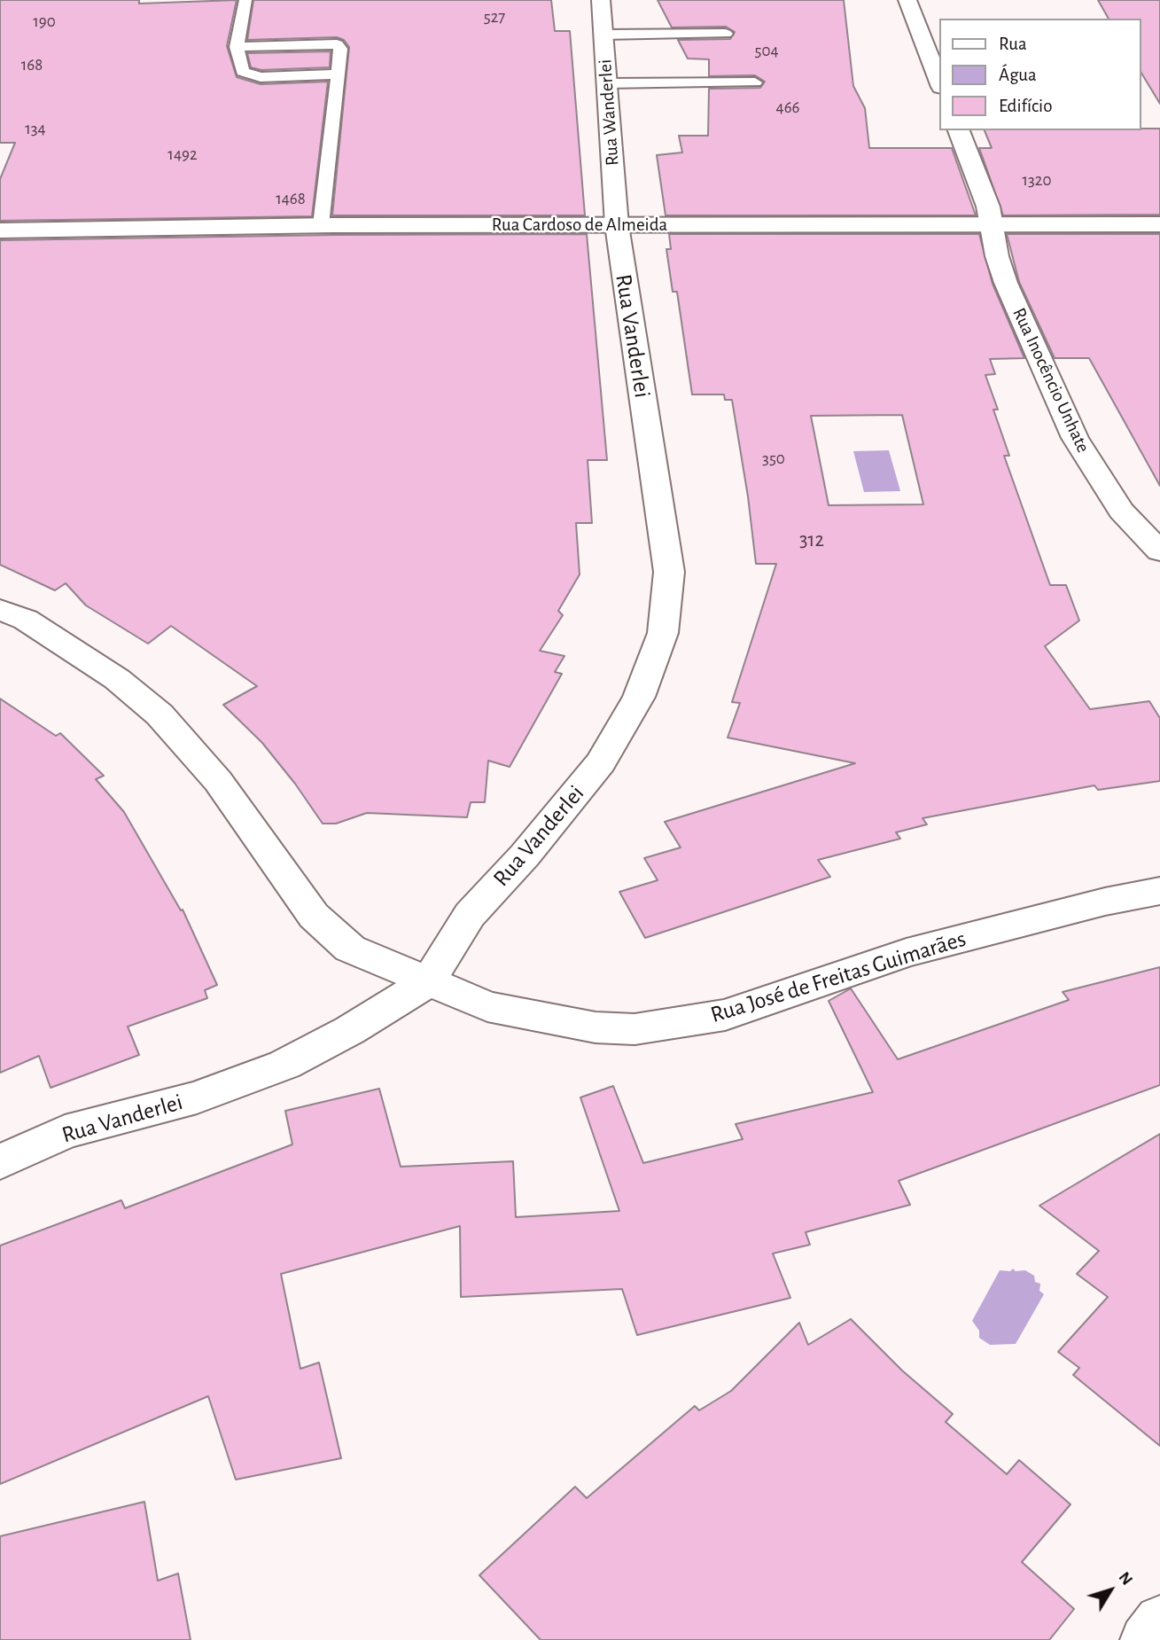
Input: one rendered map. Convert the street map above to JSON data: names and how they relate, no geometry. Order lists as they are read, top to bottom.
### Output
{
  "streets": {
    "street": [
      "Rua Wanderlei",
      "Rua Cardoso de Almeida",
      "Rua Vanderlei",
      "Rua Inocêncio Unhate",
      "Rua José de Freitas Guimarães"
    ]
  },
  "crossings": [
    ["Rua Wanderlei", "Rua Cardoso de Almeida"],
    ["Rua Wanderlei", "Rua Vanderlei"],
    ["Rua Cardoso de Almeida", "Rua Vanderlei"],
    ["Rua Cardoso de Almeida", "Rua Inocêncio Unhate"],
    ["Rua Vanderlei", "Rua José de Freitas Guimarães"]
  ],
  "house_numbers": [
    "527",
    "190",
    "504",
    "168",
    "466",
    "134",
    "1492",
    "1320",
    "1468",
    "350",
    "312"
  ],
  "legend": ["Rua", "Água", "Edifício"],
  "north": "top right"
}
